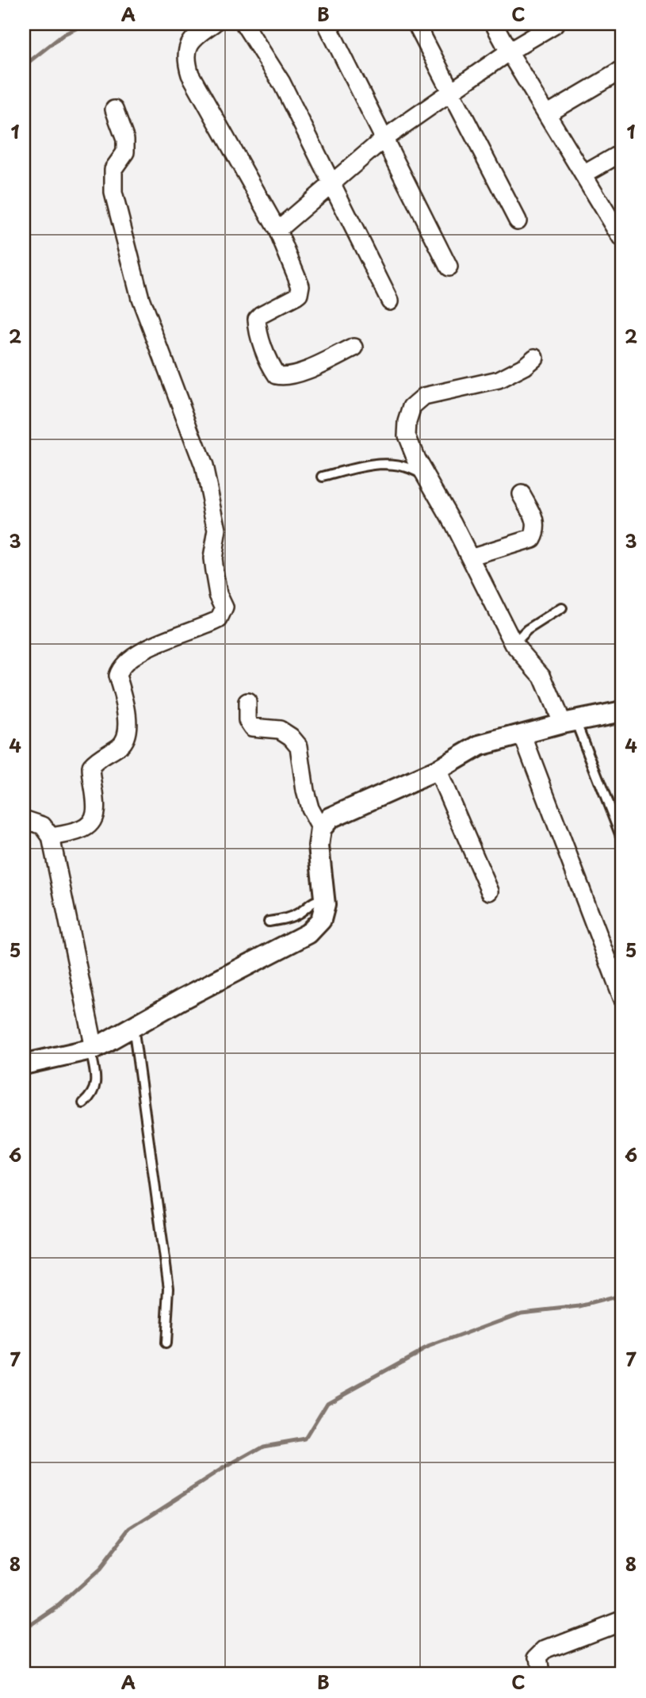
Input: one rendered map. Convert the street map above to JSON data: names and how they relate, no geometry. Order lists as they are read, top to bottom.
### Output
{
  "grid": {
    "columns": ["A", "B", "C"],
    "rows": [
      "1",
      "2",
      "3",
      "4",
      "5",
      "6",
      "7",
      "8"
    ]
  }
}
